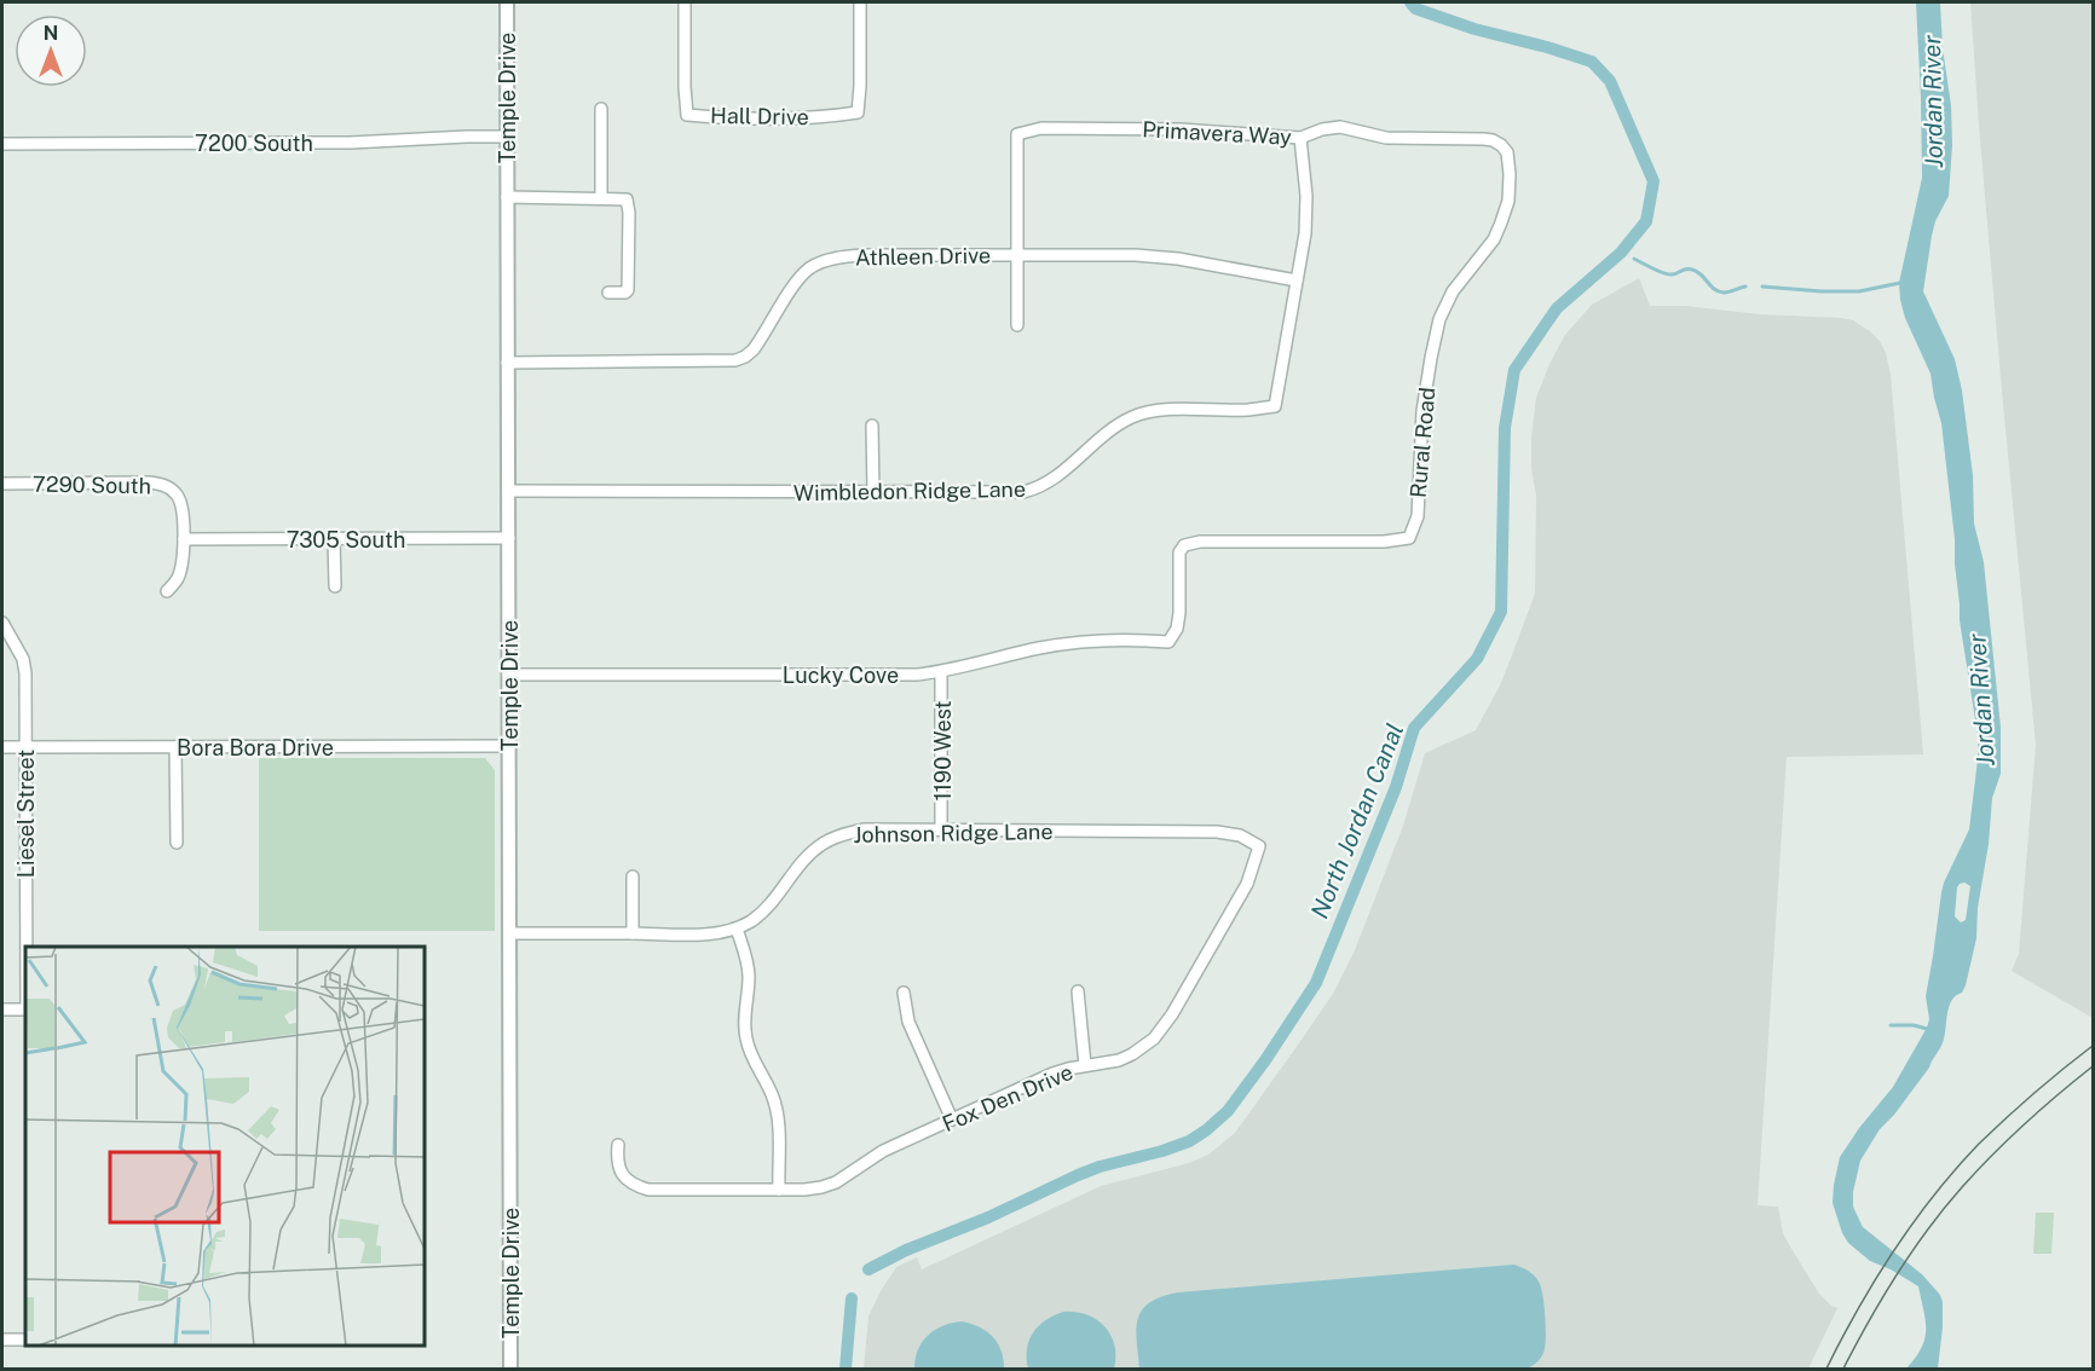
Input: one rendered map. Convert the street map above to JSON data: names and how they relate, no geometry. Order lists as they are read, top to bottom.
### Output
{
  "streets": {
    "street": [
      "Temple Drive",
      "Hall Drive",
      "Primavera Way",
      "7200 South",
      "Athleen Drive",
      "Rural Road",
      "7290 South",
      "Wimbledon Ridge Lane",
      "7305 South",
      "Lucky Cove",
      "Bora Bora Drive",
      "1190 West",
      "Liesel Street",
      "Johnson Ridge Lane",
      "Fox Den Drive"
    ]
  },
  "crossings": [
    ["Temple Drive", "7200 South"],
    ["Temple Drive", "Athleen Drive"],
    ["Temple Drive", "Wimbledon Ridge Lane"],
    ["Temple Drive", "7305 South"],
    ["Temple Drive", "Lucky Cove"],
    ["Temple Drive", "Bora Bora Drive"],
    ["Temple Drive", "Johnson Ridge Lane"],
    ["Primavera Way", "Athleen Drive"],
    ["Primavera Way", "Rural Road"],
    ["Primavera Way", "Wimbledon Ridge Lane"],
    ["Athleen Drive", "Wimbledon Ridge Lane"],
    ["Rural Road", "Lucky Cove"],
    ["7290 South", "7305 South"],
    ["Lucky Cove", "1190 West"],
    ["Bora Bora Drive", "Liesel Street"],
    ["1190 West", "Johnson Ridge Lane"],
    ["Johnson Ridge Lane", "Fox Den Drive"]
  ],
  "water": ["Jordan River", "North Jordan Canal"],
  "north": "top"
}
